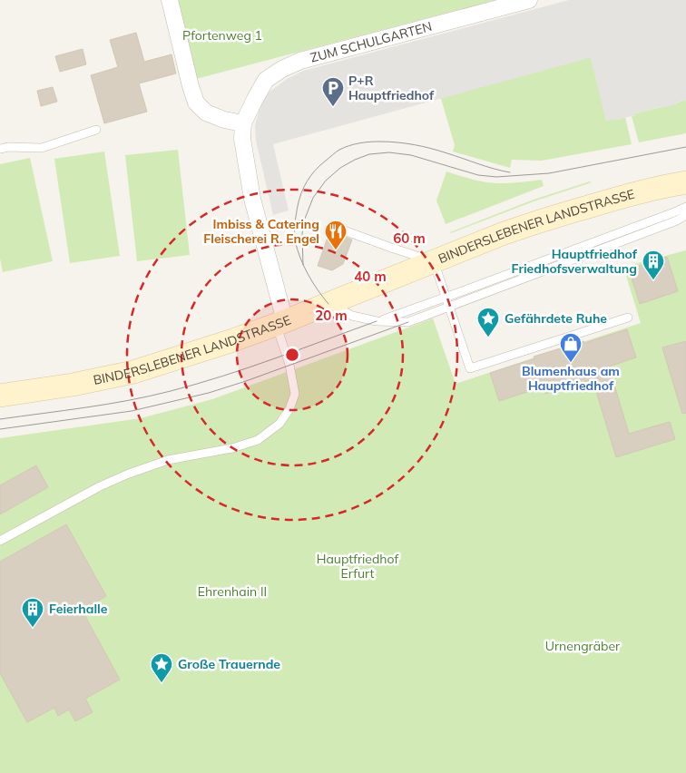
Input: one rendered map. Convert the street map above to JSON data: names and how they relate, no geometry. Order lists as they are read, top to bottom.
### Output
{
  "streets": {
    "main road": ["BINDERSLEBENER LANDSTRASSE"],
    "street": ["ZUM SCHULGARTEN"]
  },
  "crossings": [
    ["ZUM SCHULGARTEN", "BINDERSLEBENER LANDSTRASSE"]
  ],
  "parks": [
    "Pfortenweg 1",
    "Hauptfriedhof Erfurt",
    "Ehrenhain II",
    "Urnengräber"
  ],
  "places": {
    "parking": ["P+R Hauptfriedhof"],
    "restaurant": ["Imbiss & Catering Fleischerei R. Engel"],
    "building": ["Hauptfriedhof Friedhofsverwaltung", "Feierhalle"],
    "place": ["Gefährdete Ruhe", "Große Trauernde"],
    "shop": ["Blumenhaus am Hauptfriedhof"]
  },
  "rings": ["60 m", "40 m", "20 m"]
}
